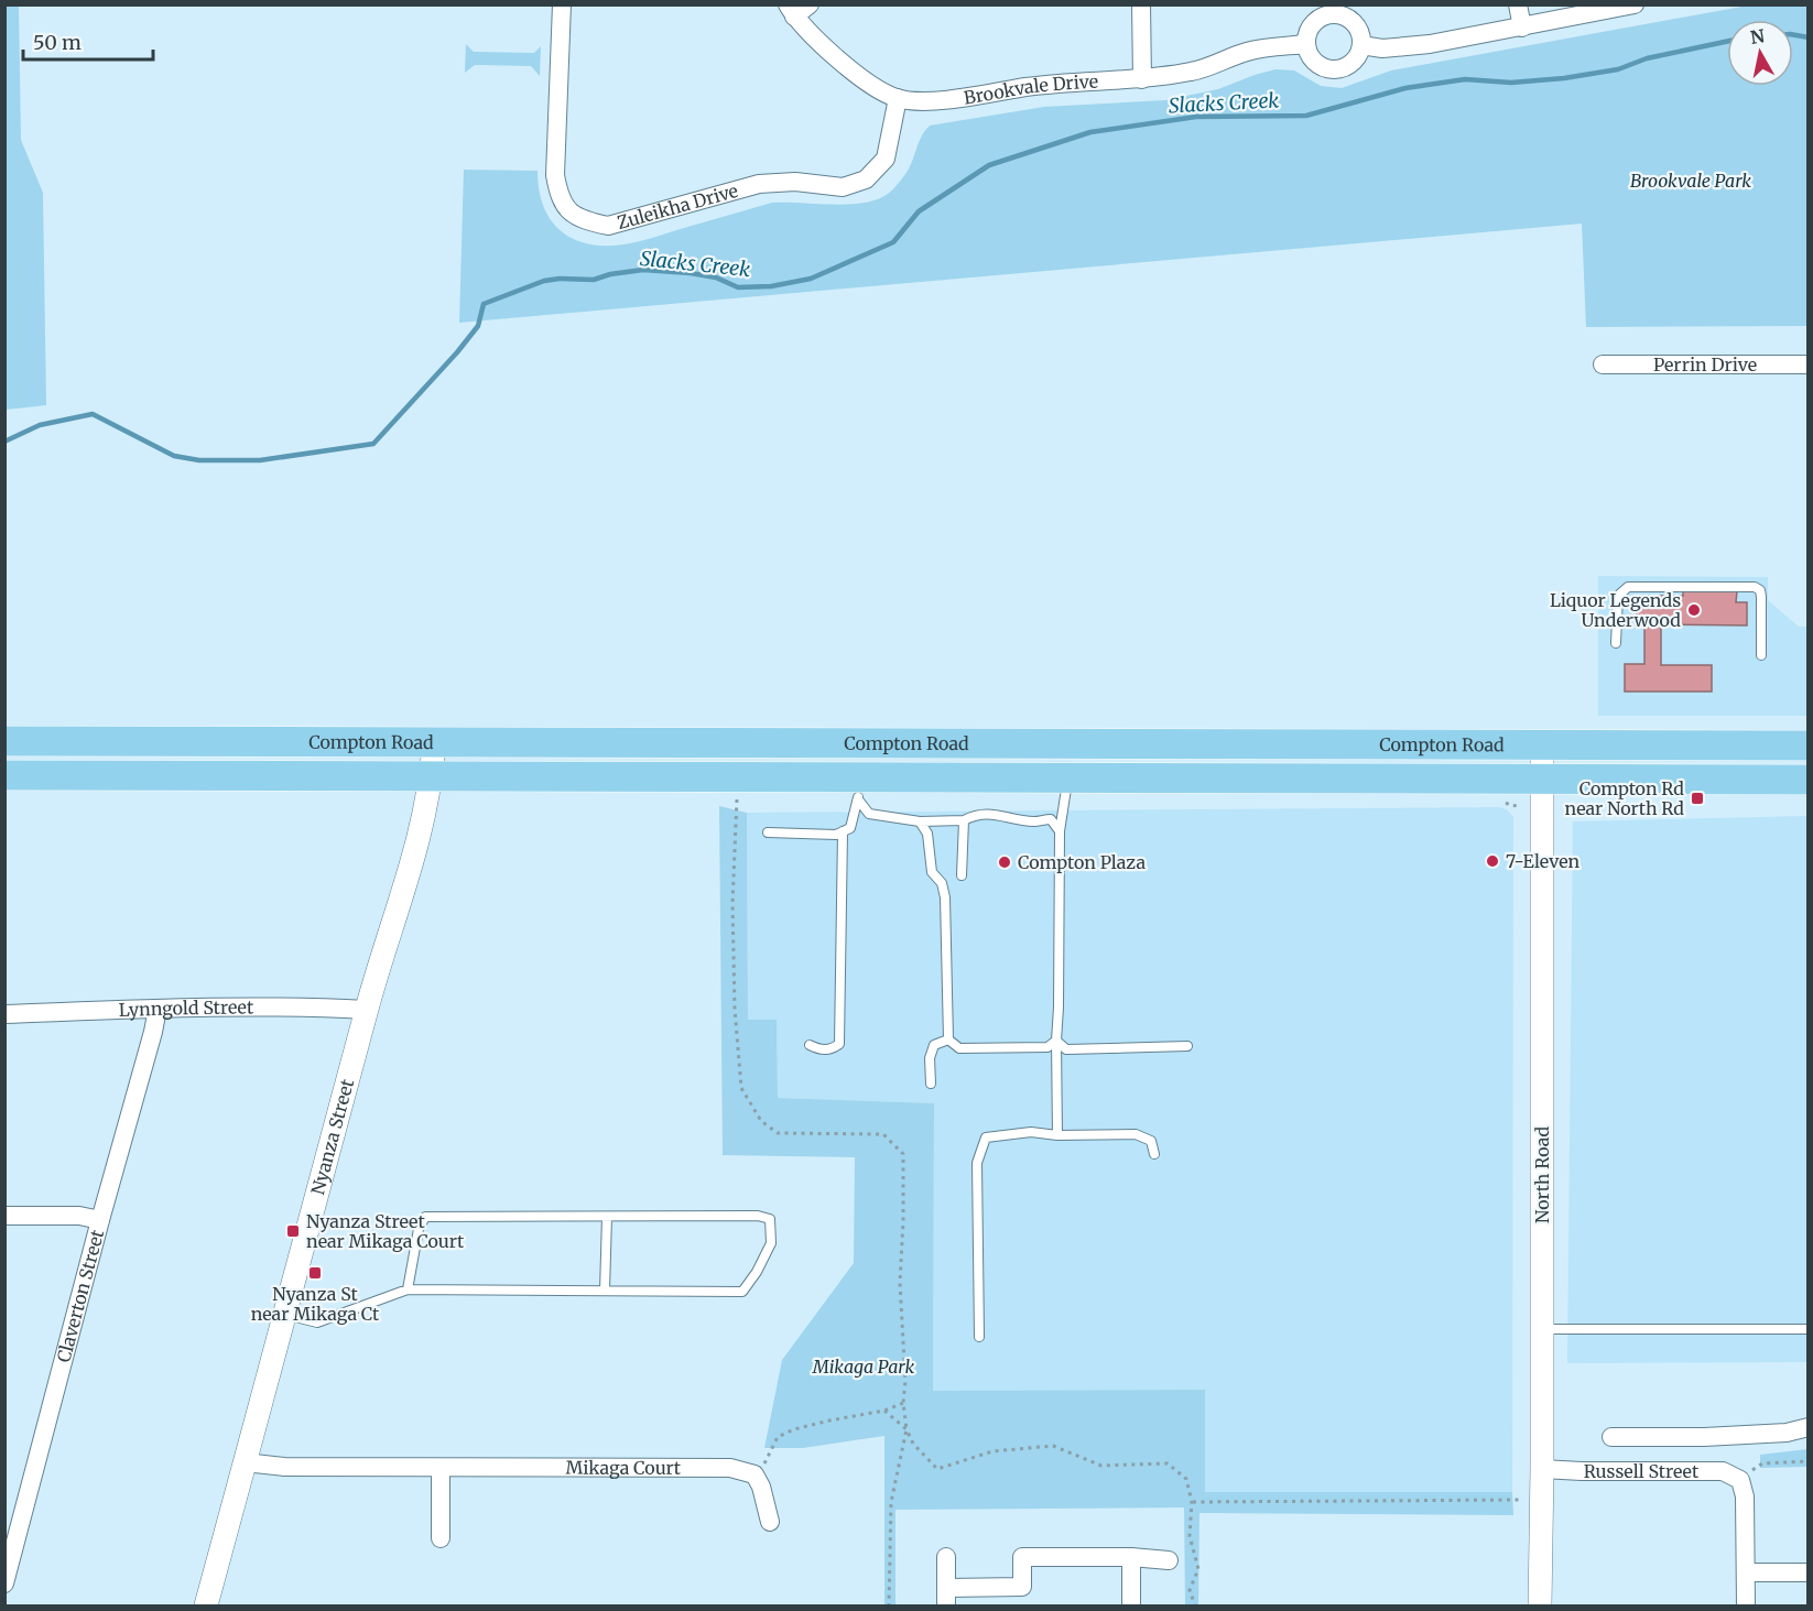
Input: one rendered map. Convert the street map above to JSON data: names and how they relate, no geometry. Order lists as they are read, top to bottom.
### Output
{
  "streets": {
    "main road": ["Compton Road"],
    "street": [
      "Brookvale Drive",
      "Zuleikha Drive",
      "Perrin Drive",
      "Lynngold Street",
      "Nyanza Street",
      "North Road",
      "Claverton Street",
      "Mikaga Court",
      "Russell Street"
    ]
  },
  "crossings": [
    ["Brookvale Drive", "Zuleikha Drive"],
    ["Compton Road", "Nyanza Street"],
    ["Compton Road", "North Road"],
    ["Lynngold Street", "Nyanza Street"],
    ["Lynngold Street", "Claverton Street"],
    ["Nyanza Street", "Mikaga Court"],
    ["North Road", "Russell Street"]
  ],
  "water": ["Slacks Creek"],
  "parks": ["Brookvale Park", "Mikaga Park"],
  "places": {
    "other": ["Liquor Legends Underwood", "7-Eleven", "Compton Plaza"],
    "transit": ["Compton Rd near North Rd", "Nyanza Street near Mikaga Court", "Nyanza St near Mikaga Ct"]
  },
  "scale_bar": "50 m",
  "north": "top"
}
